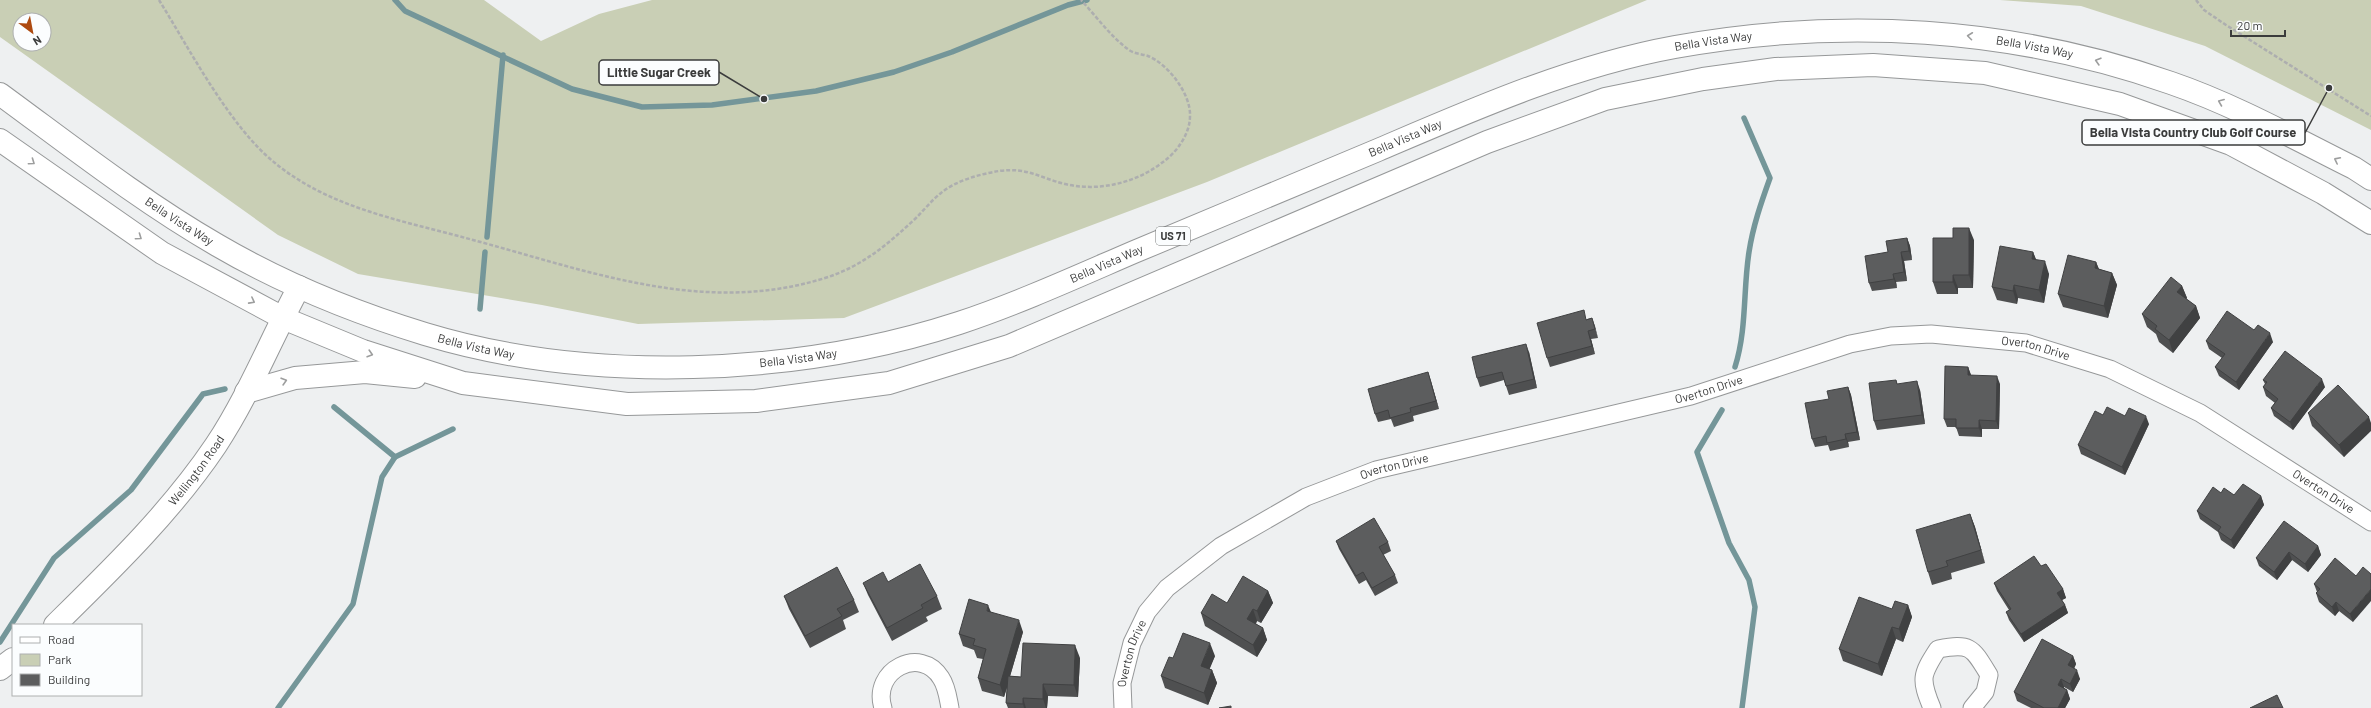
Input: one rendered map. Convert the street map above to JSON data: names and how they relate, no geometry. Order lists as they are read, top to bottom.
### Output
{
  "streets": {
    "main road": ["Bella Vista Way", "US 71", "Wellington Road"],
    "street": ["Overton Drive"]
  },
  "crossings": [
    ["Bella Vista Way", "Wellington Road"]
  ],
  "places": ["Bella Vista Country Club Golf Course", "Little Sugar Creek"],
  "legend": ["Road", "Park", "Building"],
  "scale_bar": "20 m",
  "north": "bottom right"
}
